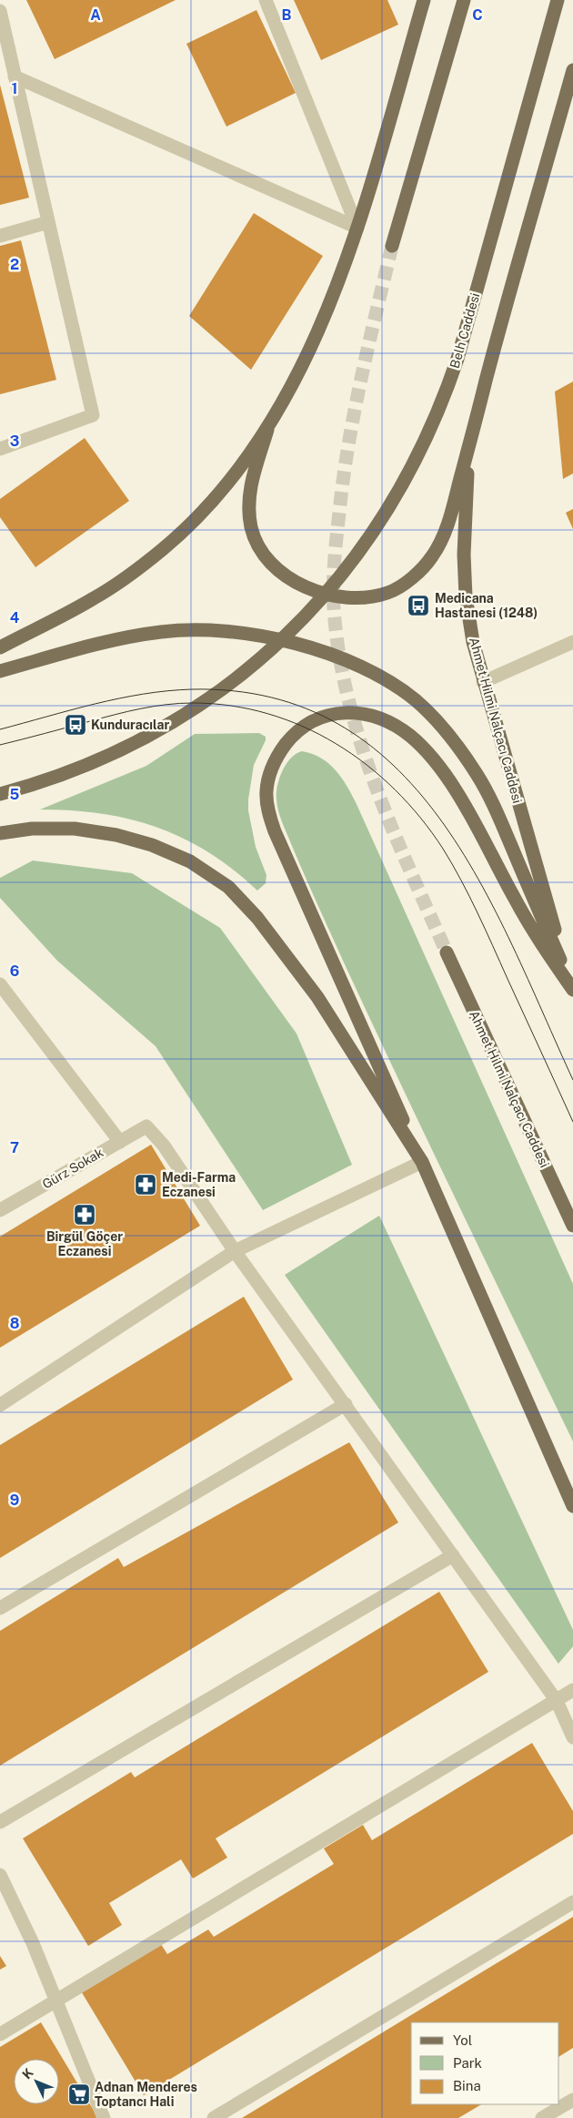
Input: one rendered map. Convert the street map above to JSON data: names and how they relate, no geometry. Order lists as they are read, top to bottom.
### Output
{
  "streets": {
    "main road": ["Belh Caddesi", "Ahmet Hilmi Nalçacı Caddesi"],
    "street": ["Gürz Sokak"]
  },
  "places": {
    "bus stop": ["Medicana Hastanesi (1248)", "Kunduracılar"],
    "pharmacy": ["Medi-Farma Eczanesi", "Birgül Göçer Eczanesi"],
    "supermarket": ["Adnan Menderes Toptancı Hali"]
  },
  "legend": ["Yol", "Park", "Bina"],
  "north": "top left",
  "grid": {
    "columns": ["A", "B", "C"],
    "rows": [
      "1",
      "2",
      "3",
      "4",
      "5",
      "6",
      "7",
      "8",
      "9"
    ]
  }
}
